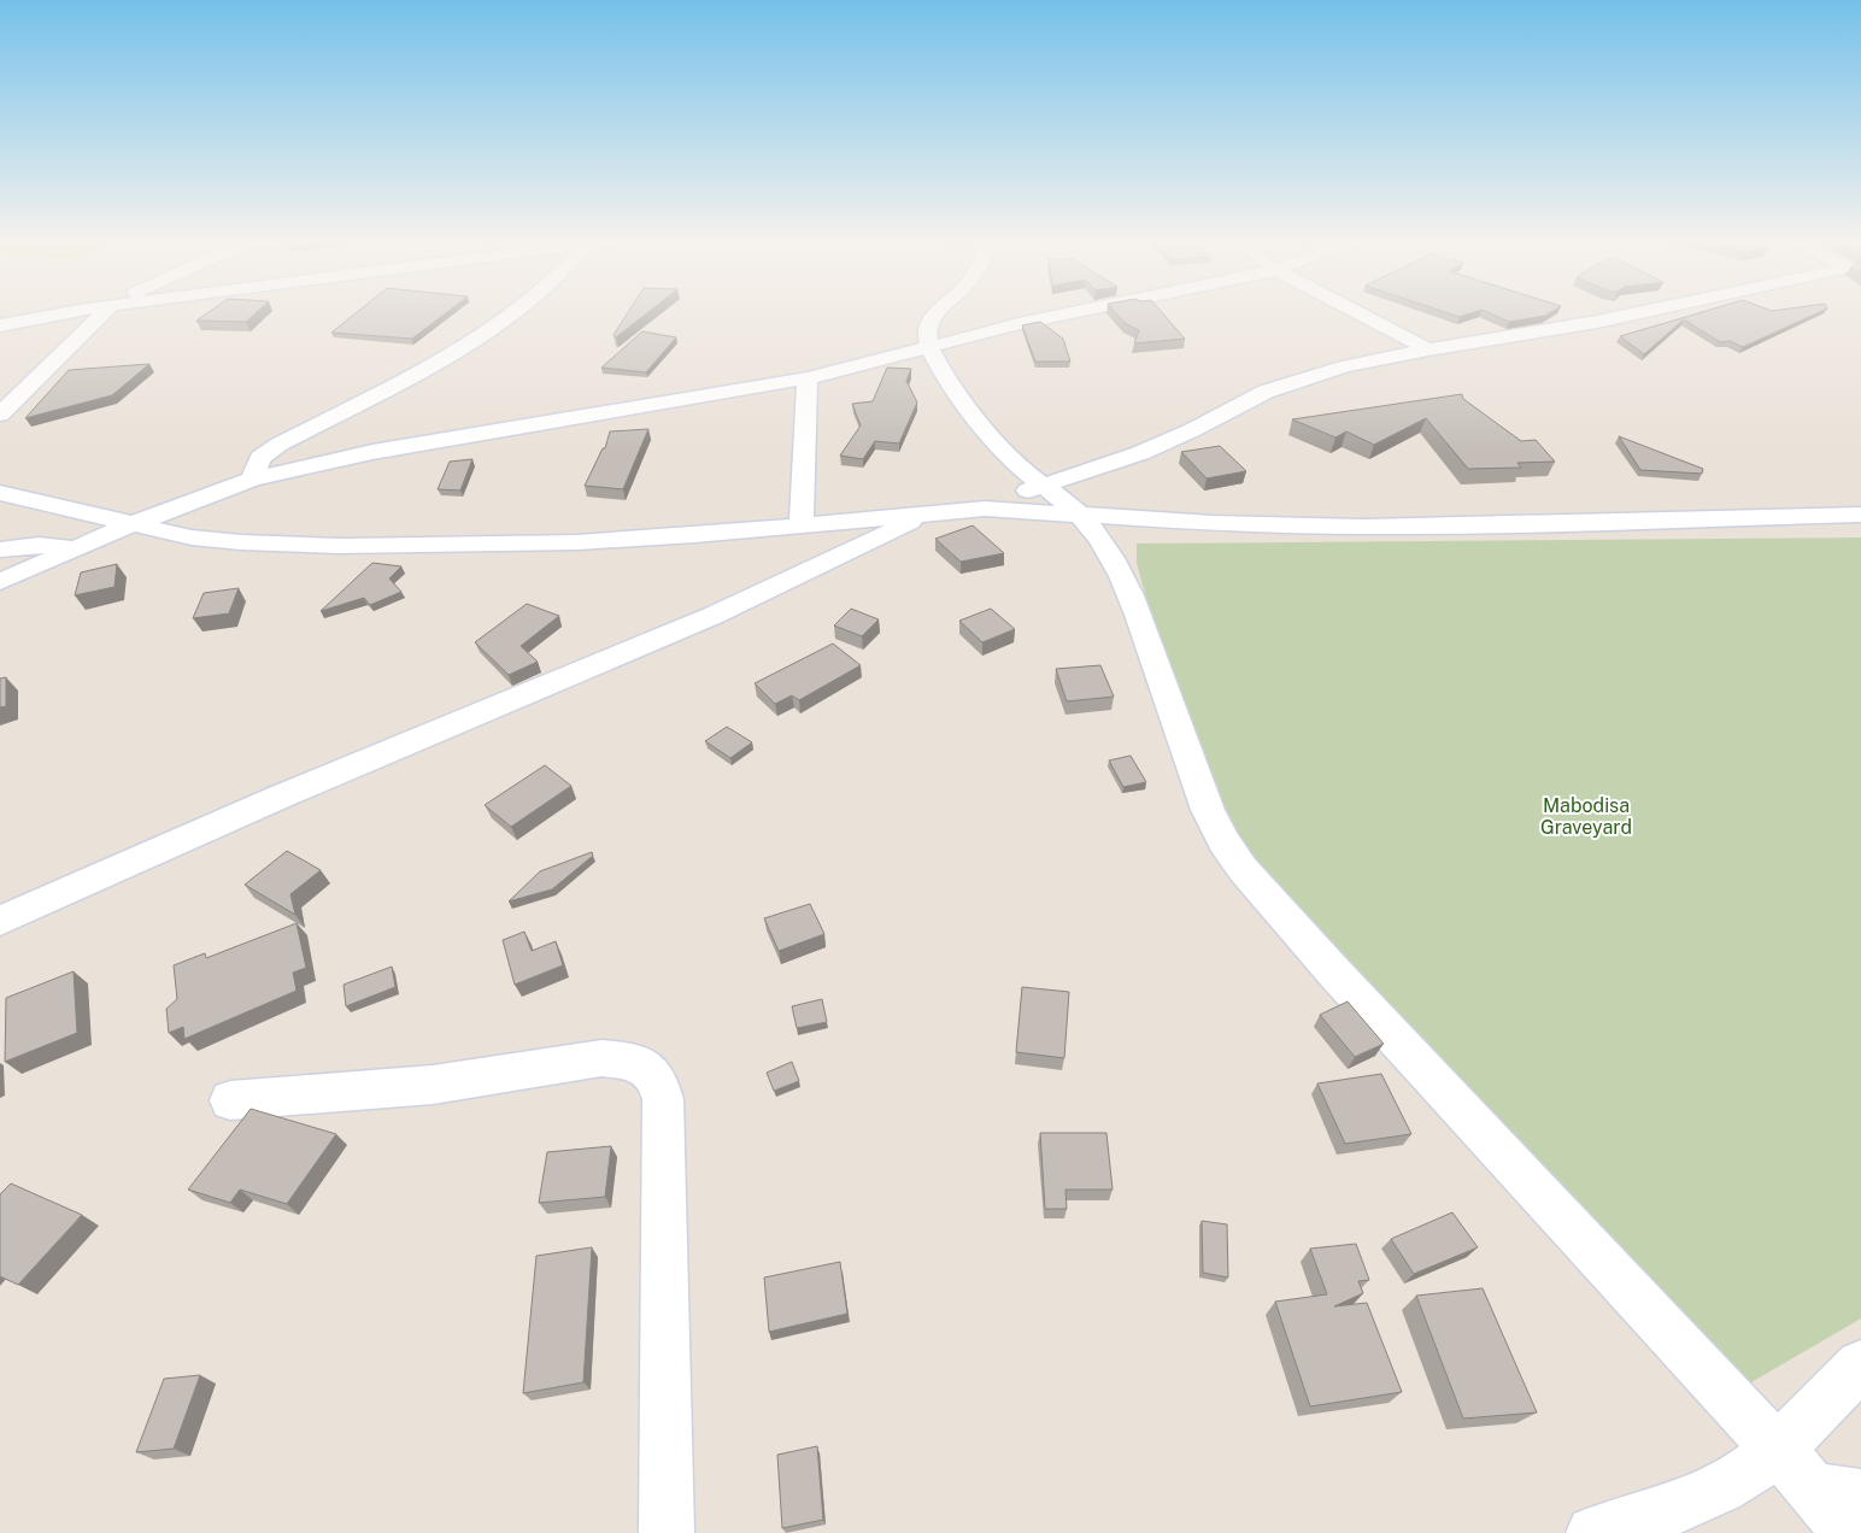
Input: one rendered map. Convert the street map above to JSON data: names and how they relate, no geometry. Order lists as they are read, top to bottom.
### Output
{
  "parks": ["Mabodisa Graveyard"]
}
